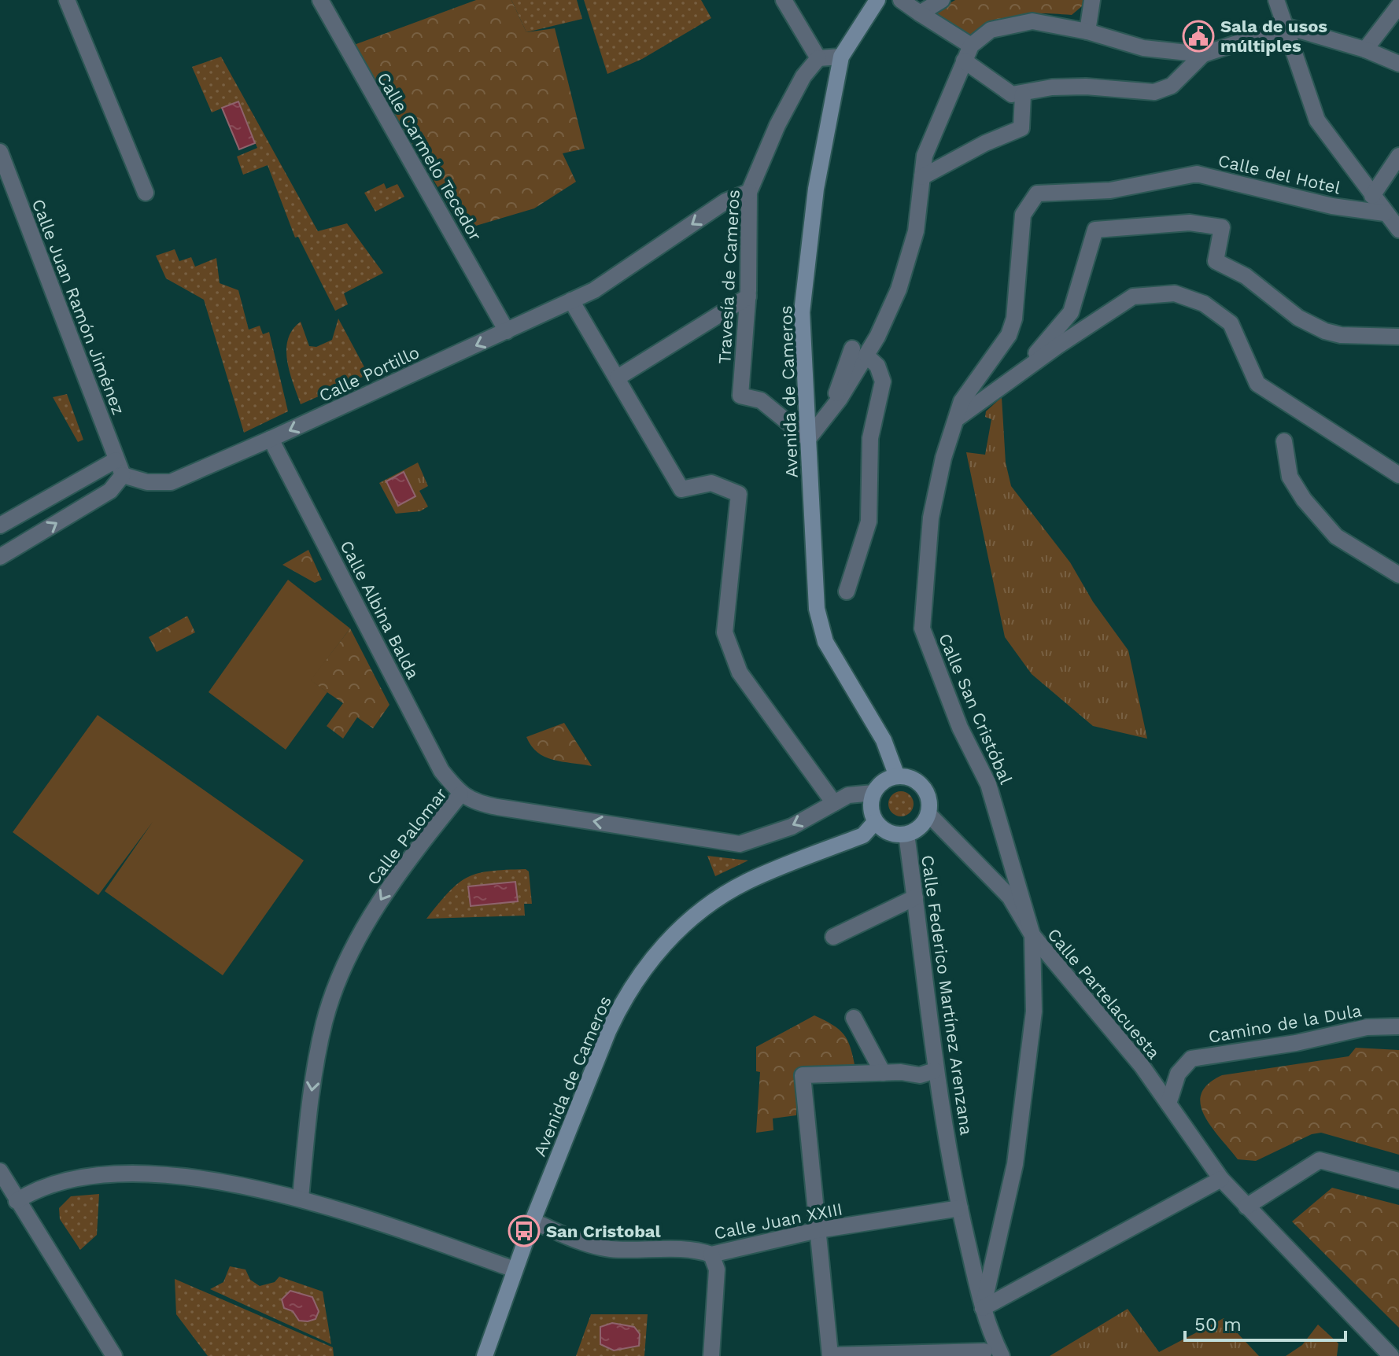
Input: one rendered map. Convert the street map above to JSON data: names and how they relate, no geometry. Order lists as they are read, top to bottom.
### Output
{
  "streets": {
    "main road": ["Avenida de Cameros"],
    "street": [
      "Calle Carmelo Tecedor",
      "Calle del Hotel",
      "Travesía de Cameros",
      "Calle Juan Ramón Jiménez",
      "Calle Portillo",
      "Calle Albina Balda",
      "Calle San Cristóbal",
      "Calle Palomar",
      "Calle Partelacuesta",
      "Calle Federico Martínez Arenzana",
      "Camino de la Dula",
      "Calle Juan XXIII"
    ]
  },
  "crossings": [
    ["Calle Carmelo Tecedor", "Calle Portillo"],
    ["Calle del Hotel", "Calle San Cristóbal"],
    ["Travesía de Cameros", "Calle Portillo"],
    ["Travesía de Cameros", "Avenida de Cameros"],
    ["Calle Juan Ramón Jiménez", "Calle Portillo"],
    ["Calle Portillo", "Calle Albina Balda"],
    ["Avenida de Cameros", "Calle Palomar"],
    ["Avenida de Cameros", "Calle Federico Martínez Arenzana"],
    ["Avenida de Cameros", "Calle Juan XXIII"],
    ["Calle Albina Balda", "Calle Palomar"],
    ["Calle San Cristóbal", "Calle Partelacuesta"],
    ["Calle Palomar", "Calle Federico Martínez Arenzana"],
    ["Calle Partelacuesta", "Calle Federico Martínez Arenzana"],
    ["Calle Partelacuesta", "Camino de la Dula"],
    ["Calle Federico Martínez Arenzana", "Calle Juan XXIII"]
  ],
  "places": {
    "public building": ["Sala de usos múltiples"],
    "bus stop": ["San Cristobal"]
  },
  "scale_bar": "50 m"
}
